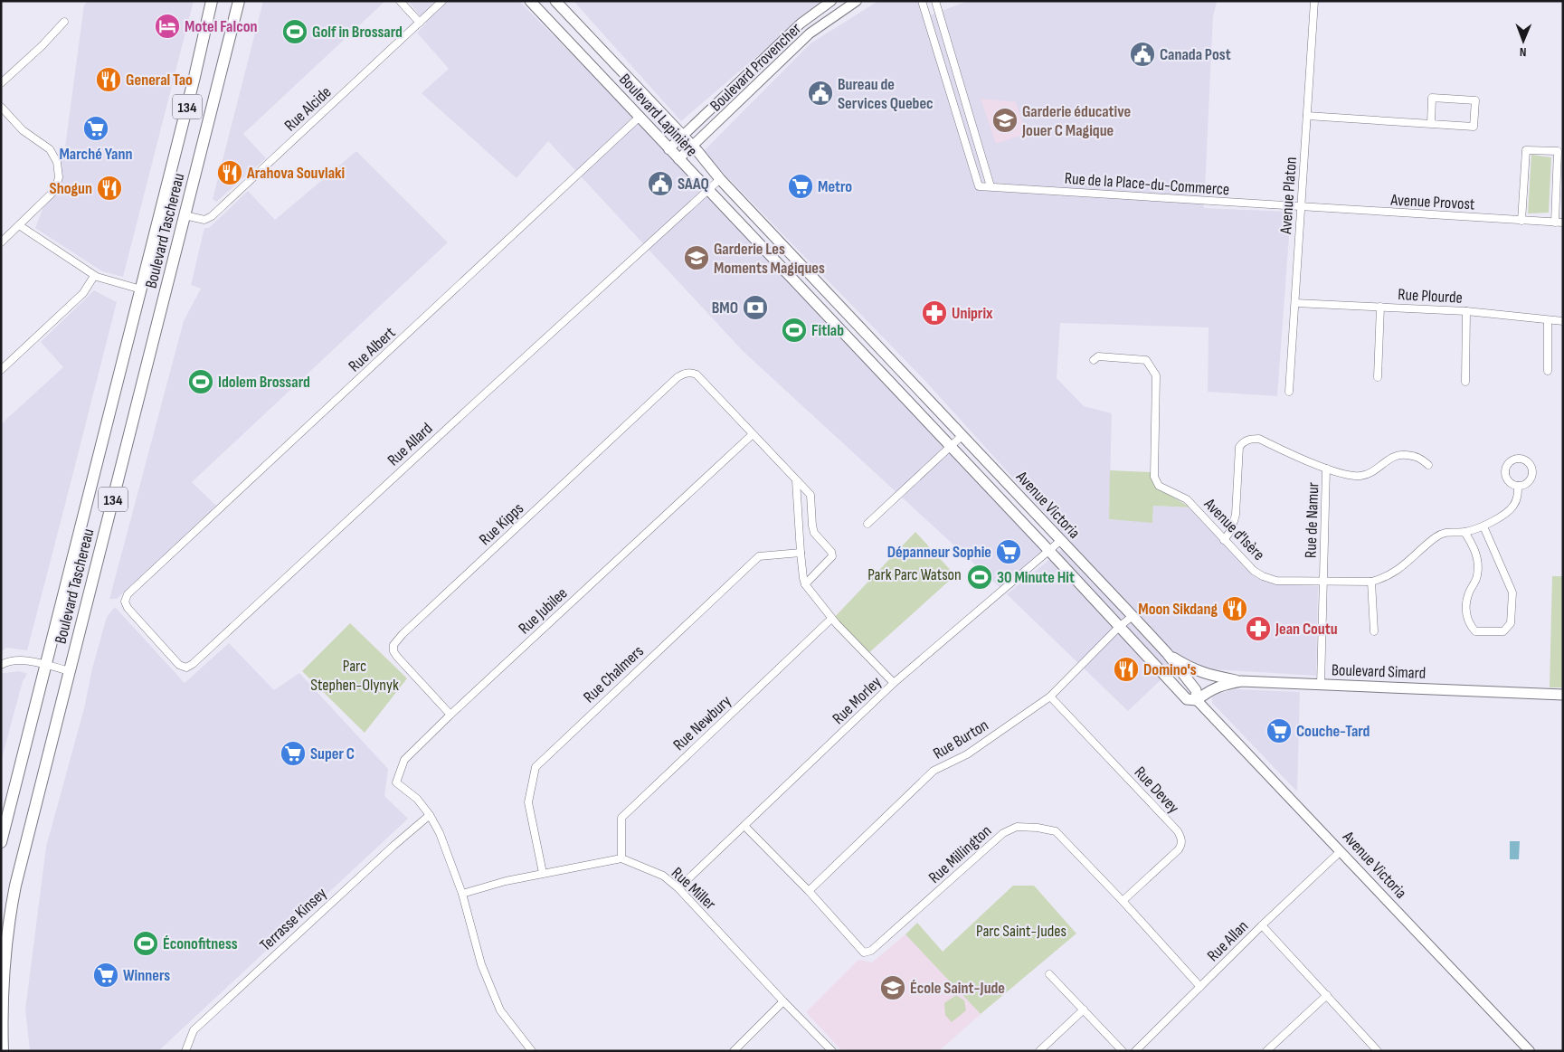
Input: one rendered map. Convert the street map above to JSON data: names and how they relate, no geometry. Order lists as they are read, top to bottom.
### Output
{
  "streets": {
    "main road": [
      "134",
      "Boulevard Lapinière",
      "Boulevard Taschereau",
      "Avenue Victoria",
      "Boulevard Simard"
    ],
    "street": [
      "Boulevard Provencher",
      "Rue Alcide",
      "Rue de la Place-du-Commerce",
      "Avenue Platon",
      "Avenue Provost",
      "Rue Plourde",
      "Rue Albert",
      "Rue Allard",
      "Rue de Namur",
      "Rue Kipps",
      "Avenue d'Isère",
      "Rue Jubilee",
      "Rue Chalmers",
      "Rue Morley",
      "Rue Newbury",
      "Rue Burton",
      "Rue Devey",
      "Rue Millington",
      "Rue Miller",
      "Terrasse Kinsey",
      "Rue Allan"
    ]
  },
  "crossings": [
    ["Boulevard Provencher", "Boulevard Lapinière"],
    ["Rue Alcide", "Boulevard Taschereau"],
    ["Boulevard Lapinière", "Rue Albert"],
    ["Boulevard Lapinière", "Rue Allard"],
    ["Boulevard Lapinière", "Avenue Victoria"],
    ["Rue de la Place-du-Commerce", "Avenue Platon"],
    ["Rue de la Place-du-Commerce", "Avenue Provost"],
    ["Avenue Platon", "Avenue Provost"],
    ["Avenue Platon", "Rue Plourde"],
    ["Rue Albert", "Rue Allard"],
    ["Avenue Victoria", "Boulevard Simard"],
    ["Avenue Victoria", "Rue Morley"],
    ["Avenue Victoria", "Rue Burton"],
    ["Avenue Victoria", "Rue Allan"],
    ["Rue de Namur", "Avenue d'Isère"],
    ["Rue de Namur", "Boulevard Simard"],
    ["Rue Kipps", "Rue Jubilee"],
    ["Rue Jubilee", "Terrasse Kinsey"],
    ["Rue Morley", "Rue Millington"],
    ["Rue Morley", "Rue Miller"],
    ["Rue Newbury", "Rue Miller"],
    ["Rue Burton", "Rue Devey"],
    ["Rue Burton", "Rue Millington"],
    ["Rue Devey", "Rue Millington"],
    ["Rue Millington", "Rue Allan"]
  ],
  "parks": ["Park Parc Watson", "Parc Stephen-Olynyk", "Parc Saint-Judes"],
  "places": {
    "hotel": ["Motel Falcon"],
    "sports": [
      "Golf in Brossard",
      "Fitlab",
      "Idolem Brossard",
      "30 Minute Hit",
      "Éconofitness"
    ],
    "public building": ["Canada Post", "Bureau de Services Quebec", "SAAQ"],
    "restaurant": [
      "General Tao",
      "Arahova Souvlaki",
      "Shogun",
      "Moon Sikdang",
      "Domino's"
    ],
    "school or university": ["Garderie éducative Jouer C Magique", "Garderie Les Moments Magiques", "École Saint-Jude"],
    "supermarket": [
      "Marché Yann",
      "Metro",
      "Dépanneur Sophie",
      "Couche-Tard",
      "Super C",
      "Winners"
    ],
    "bank": ["BMO"],
    "pharmacy": ["Uniprix", "Jean Coutu"]
  },
  "north": "bottom"
}
